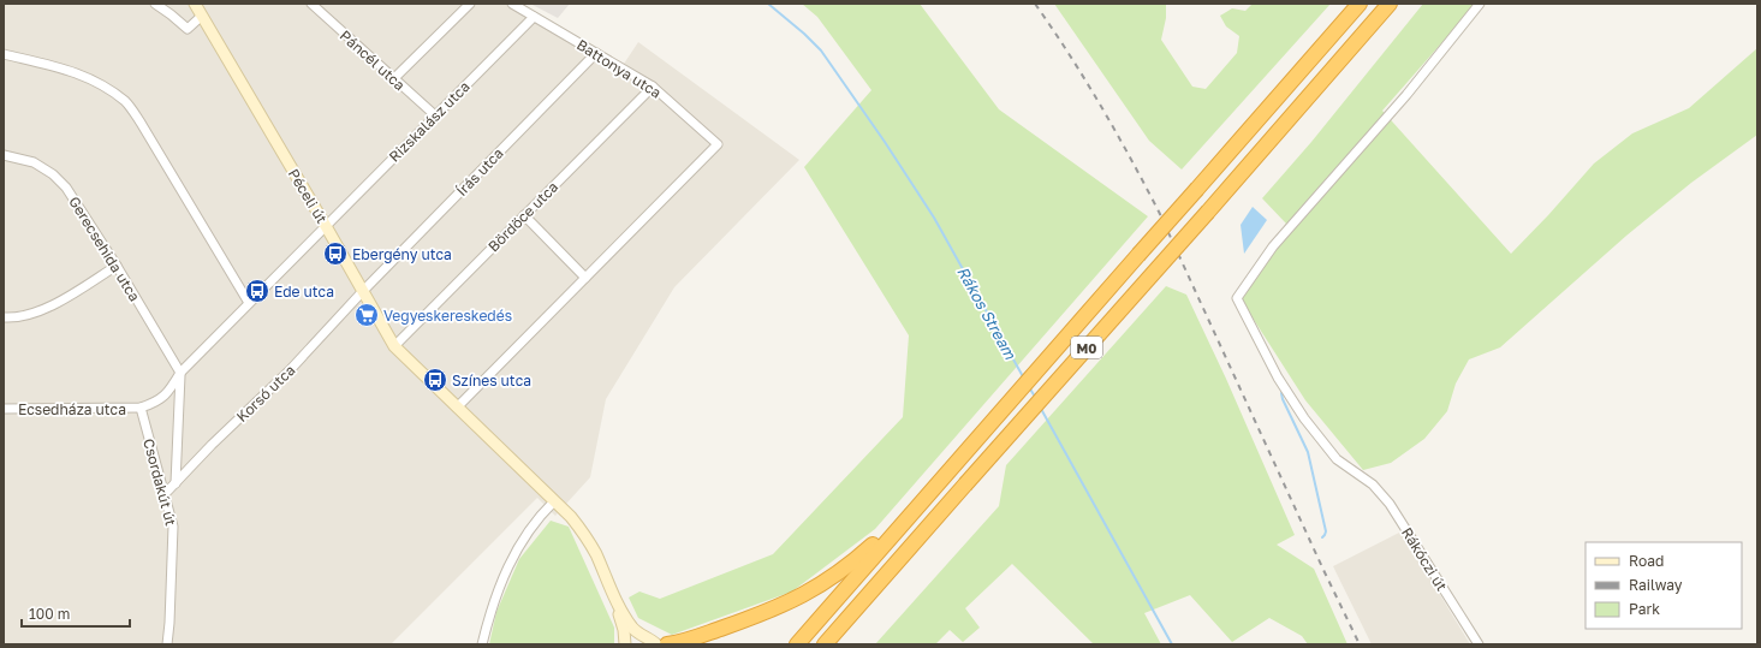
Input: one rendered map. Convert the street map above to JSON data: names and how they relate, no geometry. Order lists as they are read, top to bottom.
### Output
{
  "streets": {
    "highway": ["M0"],
    "main road": ["Péceli út"],
    "street": [
      "Páncél utca",
      "Battonya utca",
      "Rizskalász utca",
      "Írás utca",
      "Bördöce utca",
      "Gerecsehida utca",
      "Korsó utca",
      "Ecsedháza utca",
      "Csordakút út",
      "Rákóczi út"
    ]
  },
  "crossings": [
    ["Páncél utca", "Rizskalász utca"],
    ["Battonya utca", "Rizskalász utca"],
    ["Battonya utca", "Írás utca"],
    ["Battonya utca", "Bördöce utca"],
    ["Rizskalász utca", "Péceli út"],
    ["Írás utca", "Péceli út"],
    ["Írás utca", "Korsó utca"],
    ["Péceli út", "Bördöce utca"],
    ["Péceli út", "Korsó utca"],
    ["Korsó utca", "Csordakút út"],
    ["Ecsedháza utca", "Csordakút út"]
  ],
  "water": ["Rákos Stream"],
  "places": {
    "bus stop": ["Ebergény utca", "Ede utca", "Színes utca"],
    "supermarket": ["Vegyeskereskedés"]
  },
  "legend": ["Road", "Railway", "Park"],
  "scale_bar": "100 m"
}
